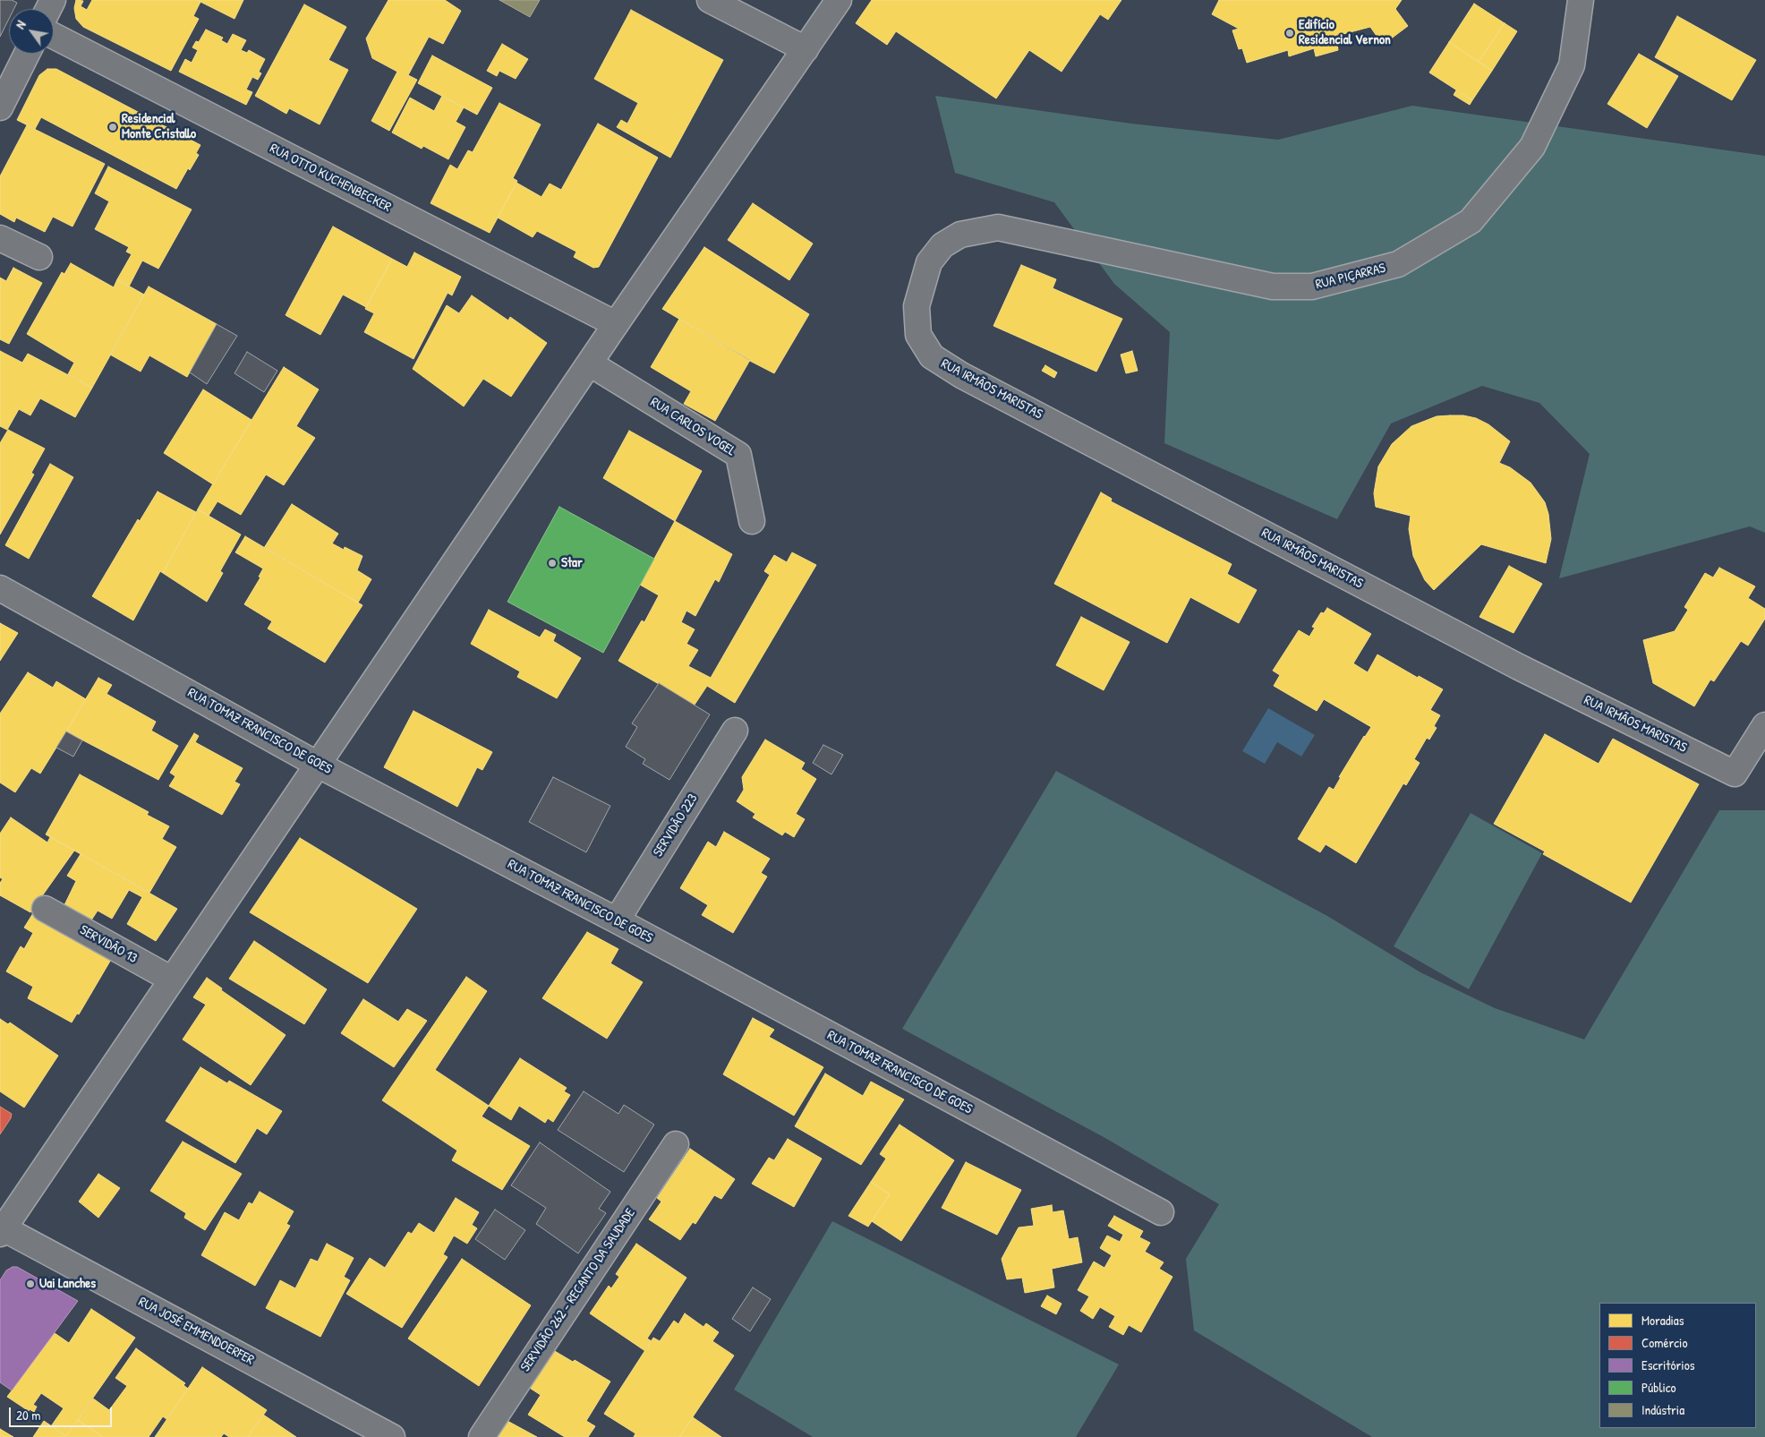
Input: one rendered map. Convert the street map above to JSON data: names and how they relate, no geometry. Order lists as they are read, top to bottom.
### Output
{
  "streets": {
    "street": [
      "RUA OTTO KUCHENBECKER",
      "RUA PIÇARRAS",
      "RUA IRMÃOS MARISTAS",
      "RUA CARLOS VOGEL",
      "RUA TOMAZ FRANCISCO DE GOES",
      "SERVIDÃO 223",
      "SERVIDÃO 13",
      "SERVIDÃO 262 - RECANTO DA SAUDADE",
      "RUA JOSÉ EMMENDOERFER"
    ]
  },
  "crossings": [
    ["RUA PIÇARRAS", "RUA IRMÃOS MARISTAS"],
    ["RUA TOMAZ FRANCISCO DE GOES", "SERVIDÃO 223"]
  ],
  "places": [
    "Edifício Residencial Vernon",
    "Residencial Monte Cristallo",
    "Star",
    "Uai Lanches"
  ],
  "legend": [
    "Moradias",
    "Comércio",
    "Escritórios",
    "Público",
    "Indústria"
  ],
  "scale_bar": "20 m",
  "north": "top left"
}
